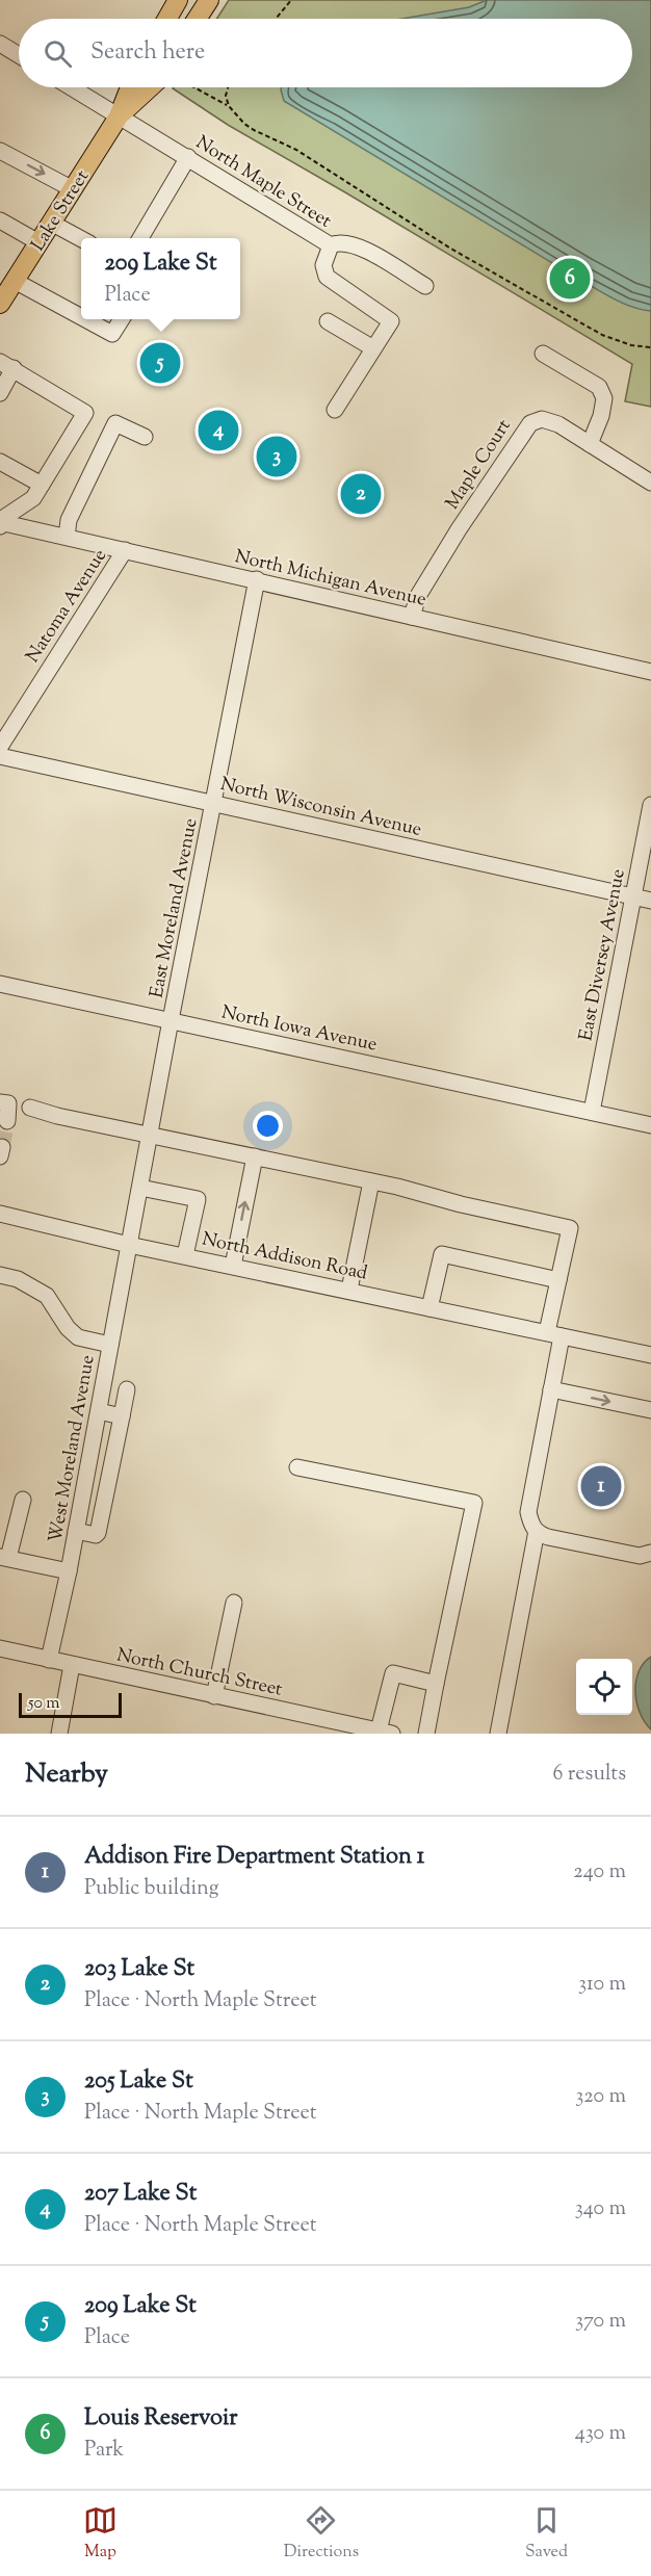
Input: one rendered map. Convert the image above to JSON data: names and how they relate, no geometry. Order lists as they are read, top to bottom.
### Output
{
  "streets": {
    "main road": ["Lake Street"],
    "street": [
      "North Maple Street",
      "Maple Court",
      "North Michigan Avenue",
      "Natoma Avenue",
      "North Wisconsin Avenue",
      "East Moreland Avenue",
      "East Diversey Avenue",
      "North Iowa Avenue",
      "North Addison Road",
      "West Moreland Avenue",
      "North Church Street"
    ]
  },
  "crossings": [
    ["North Maple Street", "Lake Street"],
    ["Maple Court", "North Michigan Avenue"],
    ["North Michigan Avenue", "Natoma Avenue"],
    ["North Michigan Avenue", "East Moreland Avenue"],
    ["North Wisconsin Avenue", "East Moreland Avenue"],
    ["North Wisconsin Avenue", "East Diversey Avenue"],
    ["East Moreland Avenue", "North Iowa Avenue"],
    ["East Moreland Avenue", "North Addison Road"],
    ["East Moreland Avenue", "West Moreland Avenue"],
    ["East Diversey Avenue", "North Iowa Avenue"],
    ["North Addison Road", "West Moreland Avenue"],
    ["West Moreland Avenue", "North Church Street"]
  ],
  "scale_bar": "50 m",
  "page": {
    "search": "Search here",
    "popup": ["209 Lake St", "Place"],
    "pins": [
      "6",
      "5",
      "4",
      "3",
      "2",
      "1"
    ],
    "scale": "50 m",
    "heading": ["Nearby", "6 results"],
    "list": [
      {
        "mark": "1",
        "name": "Addison Fire Department Station 1",
        "note": "Public building",
        "value": "240 m"
      },
      {
        "mark": "2",
        "name": "203 Lake St",
        "note": "Place · North Maple Street",
        "value": "310 m"
      },
      {
        "mark": "3",
        "name": "205 Lake St",
        "note": "Place · North Maple Street",
        "value": "320 m"
      },
      {
        "mark": "4",
        "name": "207 Lake St",
        "note": "Place · North Maple Street",
        "value": "340 m"
      },
      {
        "mark": "5",
        "name": "209 Lake St",
        "note": "Place",
        "value": "370 m"
      },
      {
        "mark": "6",
        "name": "Louis Reservoir",
        "note": "Park",
        "value": "430 m"
      }
    ],
    "nav": ["Map", "Directions", "Saved"]
  }
}
